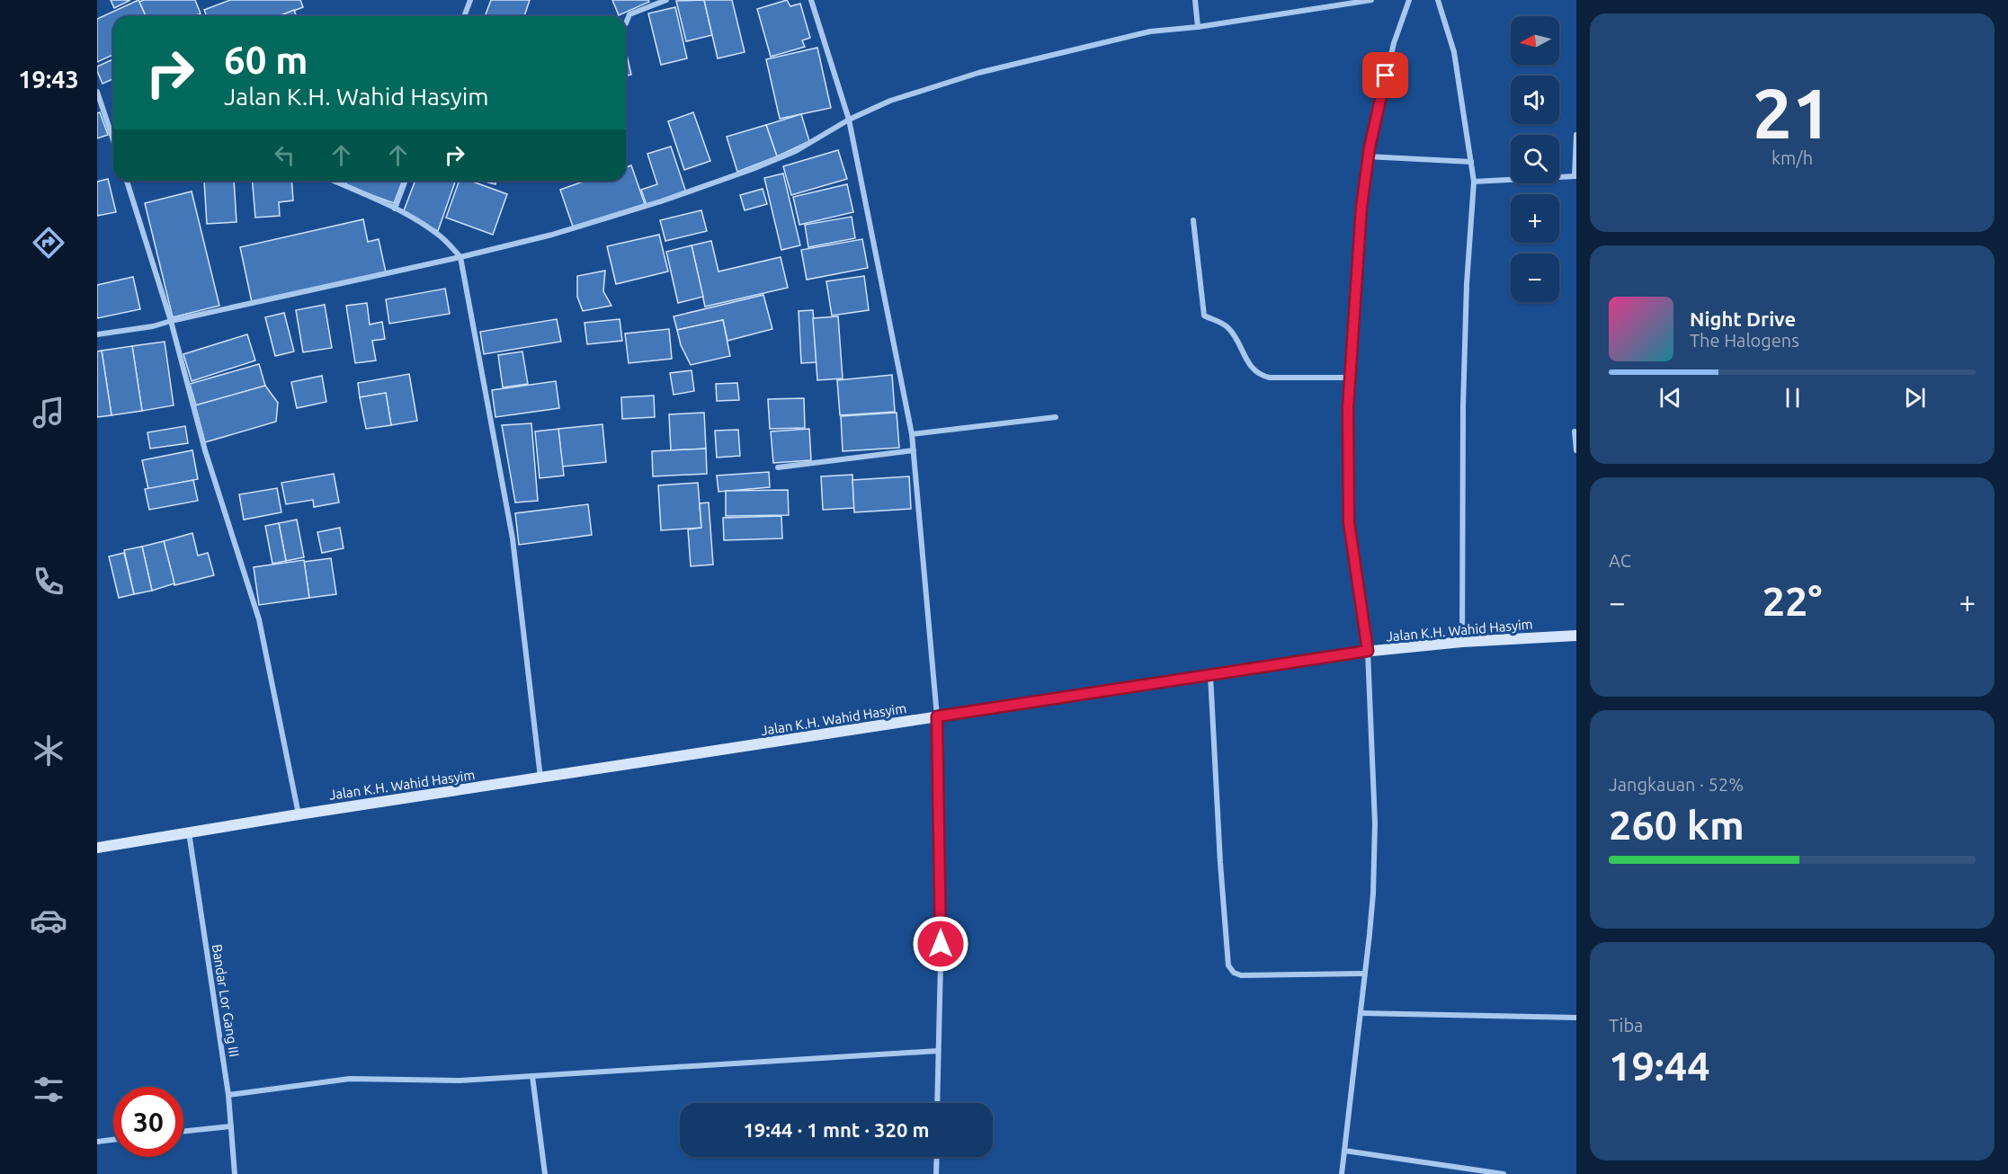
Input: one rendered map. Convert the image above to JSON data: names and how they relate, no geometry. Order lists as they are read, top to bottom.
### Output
{
  "streets": {
    "main road": ["Jalan K.H. Wahid Hasyim"],
    "street": ["Bandar Lor Gang III"]
  },
  "crossings": [
    ["Jalan K.H. Wahid Hasyim", "Bandar Lor Gang III"]
  ],
  "north": "left",
  "page": {
    "tabs": "19:43",
    "tile": [
      ["21", "km/h"],
      "AC",
      ["Jangkauan · 52%", "260 km"],
      ["Tiba", "19:44"]
    ],
    "map_buttons": ["+", "−"],
    "turn": ["60 m", "Jalan K.H. Wahid Hasyim"],
    "song": ["Night Drive", "The Halogens"],
    "heat": ["−", "22°", "+"],
    "limit": "30",
    "trip": "19:44 · 1 mnt · 320 m"
  }
}
